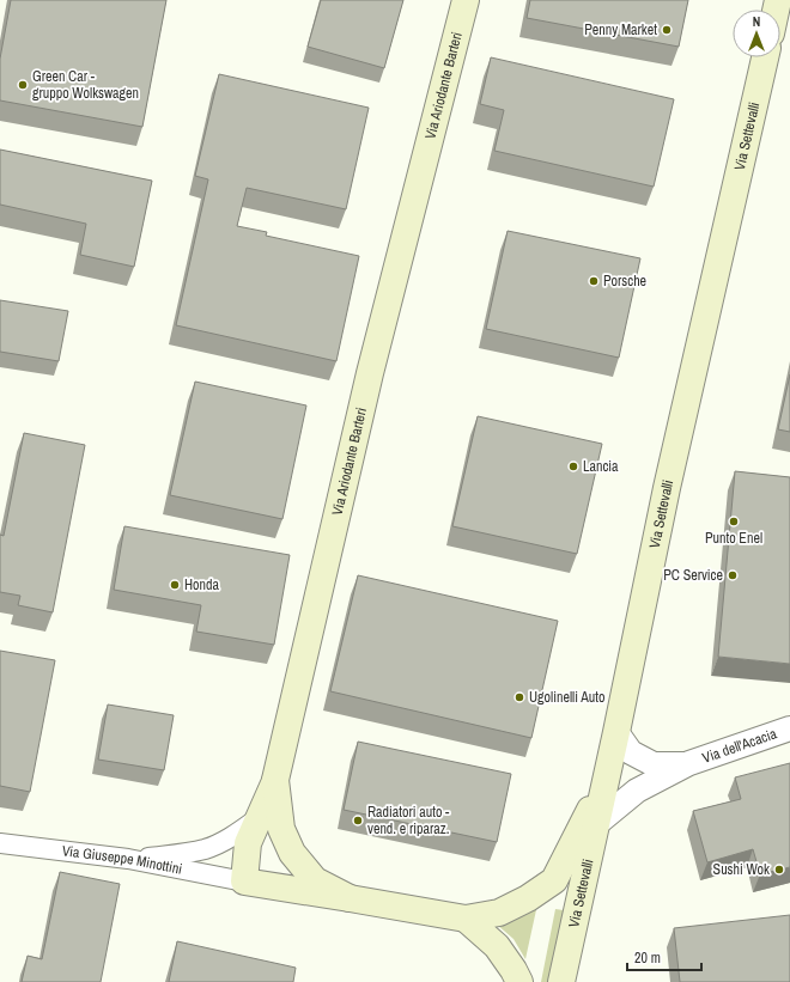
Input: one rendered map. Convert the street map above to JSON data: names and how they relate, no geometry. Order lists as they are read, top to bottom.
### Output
{
  "streets": {
    "main road": ["Via Ariodante Barteri", "Via Settevalli"],
    "street": ["Via dell'Acacia", "Via Giuseppe Minottini"]
  },
  "places": [
    "Penny Market",
    "Green Car - gruppo Wolkswagen",
    "Porsche",
    "Lancia",
    "Punto Enel",
    "PC Service",
    "Honda",
    "Ugolinelli Auto",
    "Radiatori auto - vend. e riparaz.",
    "Sushi Wok"
  ],
  "scale_bar": "20 m",
  "north": "top"
}
